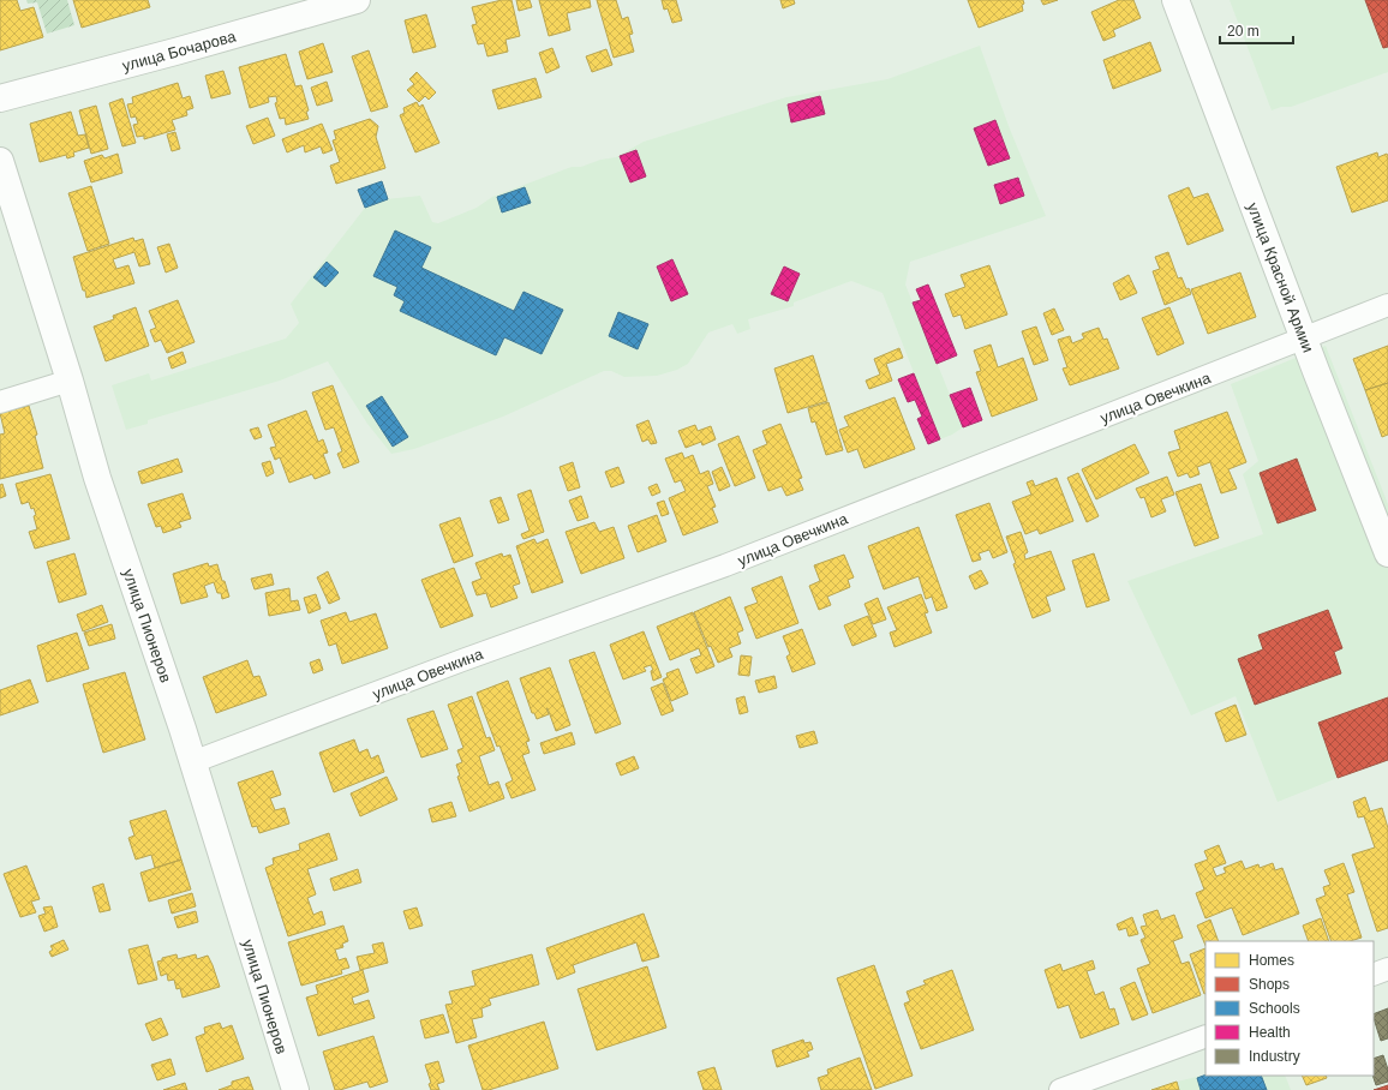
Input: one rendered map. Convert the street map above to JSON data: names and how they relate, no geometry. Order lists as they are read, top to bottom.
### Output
{
  "streets": {
    "street": [
      "улица Бочарова",
      "улица Красной Армии",
      "улица Овечкина",
      "улица Пионеров"
    ]
  },
  "crossings": [
    ["улица Красной Армии", "улица Овечкина"],
    ["улица Овечкина", "улица Пионеров"]
  ],
  "legend": [
    "Homes",
    "Shops",
    "Schools",
    "Health",
    "Industry"
  ],
  "scale_bar": "20 m"
}
